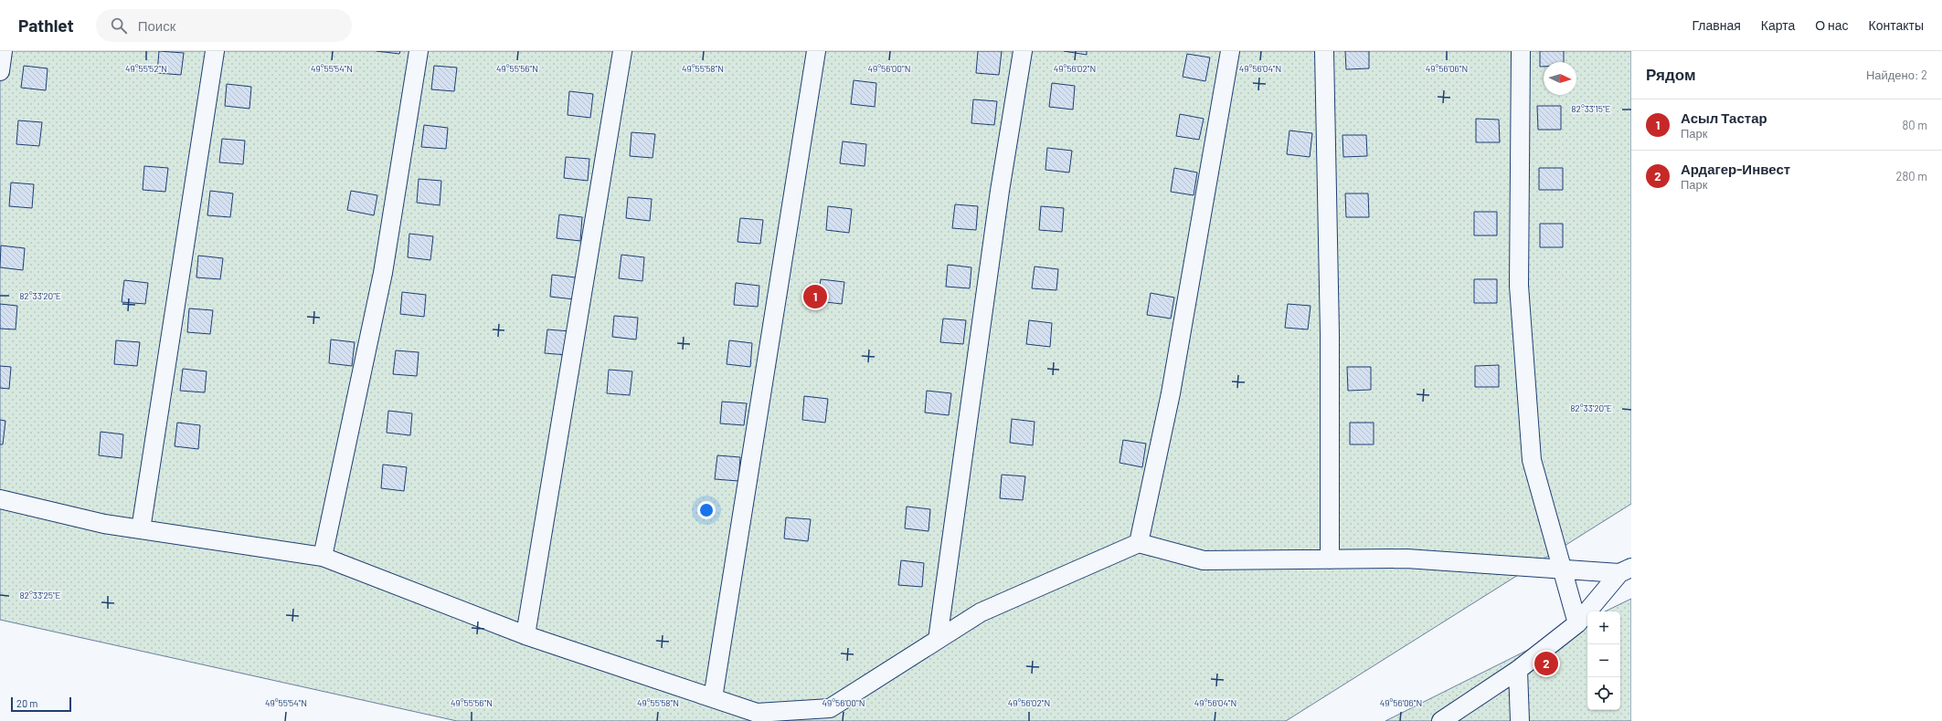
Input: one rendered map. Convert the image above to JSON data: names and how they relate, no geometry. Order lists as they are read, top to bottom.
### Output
{
  "scale_bar": "20 m",
  "north": "right",
  "page": {
    "header": "Pathlet",
    "search": "Поиск",
    "nav": [
      "Главная",
      "Карта",
      "О нас",
      "Контакты"
    ],
    "heading": ["Рядом", "Найдено: 2"],
    "list": [
      {
        "mark": "1",
        "name": "Асыл Тастар",
        "note": "Парк",
        "value": "80 m"
      },
      {
        "mark": "2",
        "name": "Ардагер-Инвест",
        "note": "Парк",
        "value": "280 m"
      }
    ],
    "pins": ["1", "2"],
    "map_buttons": ["+", "−"],
    "scale": "20 m"
  },
  "coordinates": [
    "49°55'52\"N",
    "49°55'54\"N",
    "49°55'56\"N",
    "49°55'58\"N",
    "49°56'00\"N",
    "49°56'02\"N",
    "49°56'04\"N",
    "49°56'06\"N",
    "82°33'15\"E",
    "82°33'20\"E",
    "82°33'25\"E"
  ]
}
